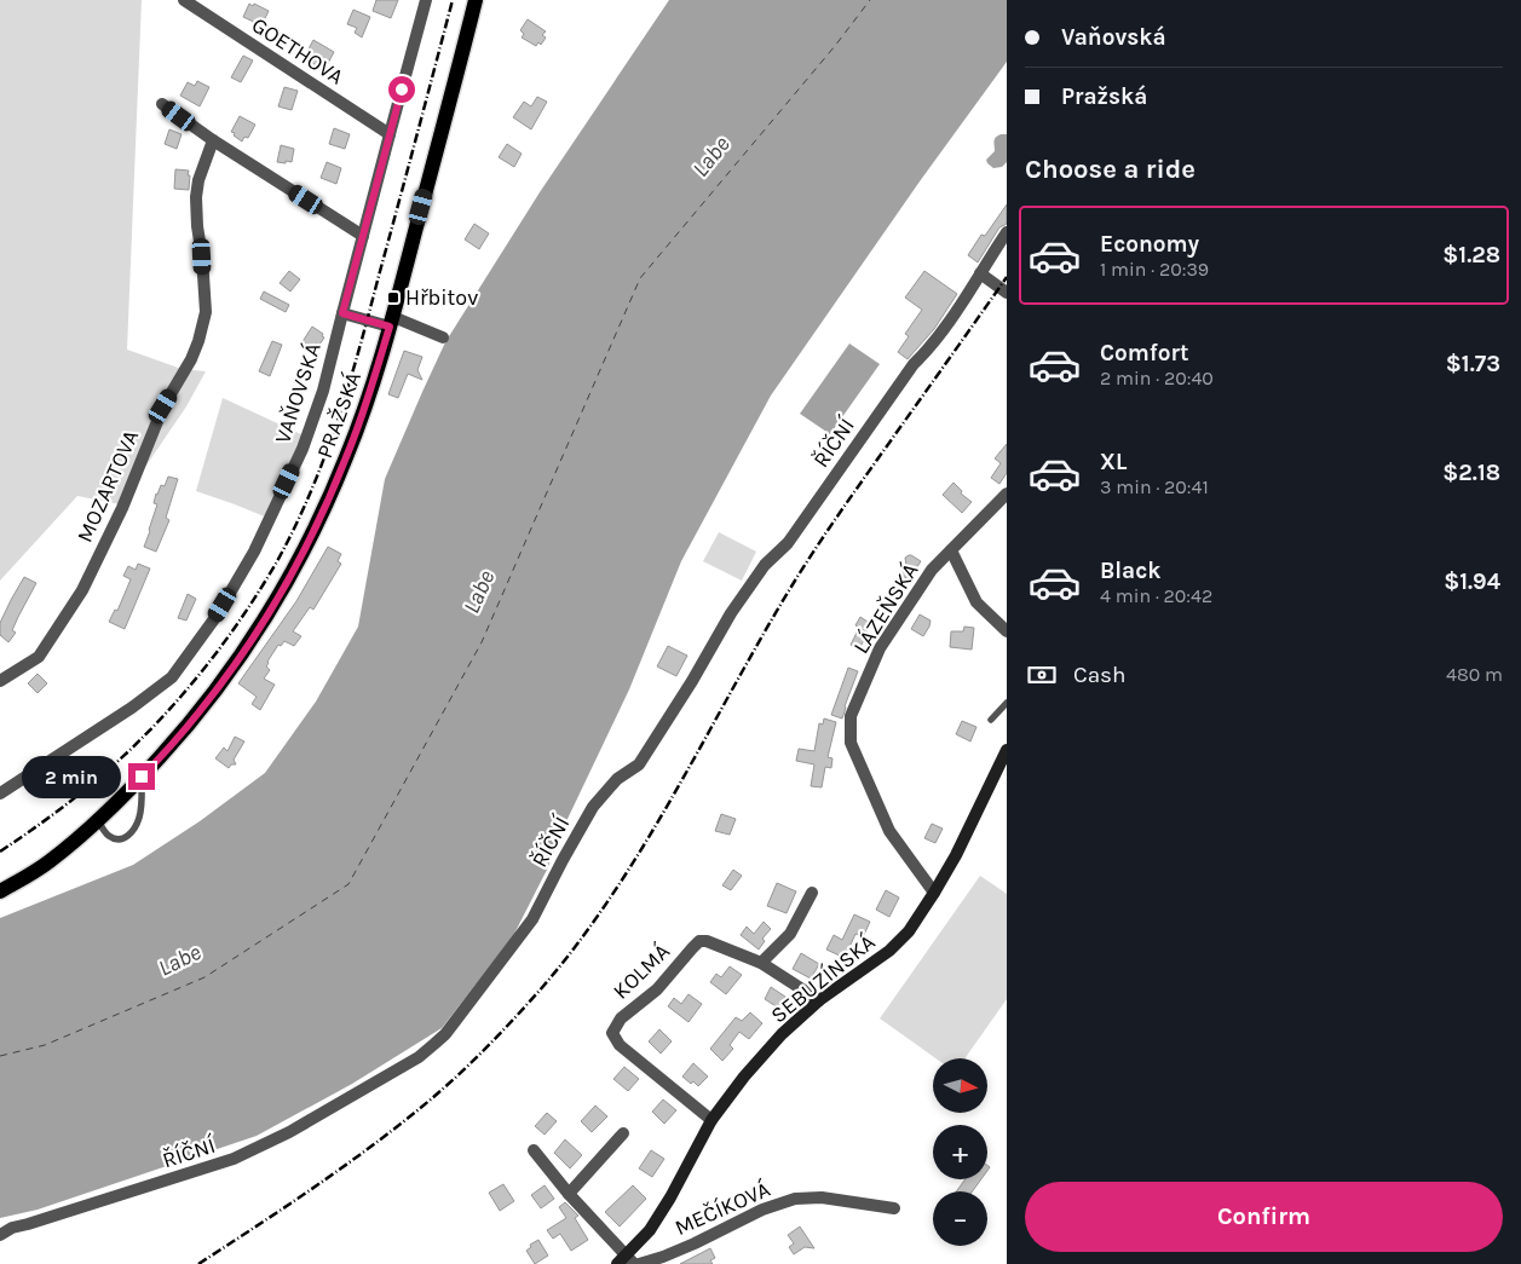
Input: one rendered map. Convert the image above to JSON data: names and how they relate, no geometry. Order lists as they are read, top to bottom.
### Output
{
  "streets": {
    "main road": ["PRAŽSKÁ", "SEBUZÍNSKÁ"],
    "street": [
      "GOETHOVA",
      "VAŇOVSKÁ",
      "ŘÍČNÍ",
      "MOZARTOVA",
      "LÁZEŇSKÁ",
      "KOLMÁ",
      "MEČÍKOVÁ"
    ]
  },
  "crossings": [
    ["GOETHOVA", "VAŇOVSKÁ"],
    ["LÁZEŇSKÁ", "SEBUZÍNSKÁ"],
    ["KOLMÁ", "SEBUZÍNSKÁ"]
  ],
  "water": ["Labe"],
  "places": {
    "transit": ["Hřbitov"]
  },
  "north": "right",
  "page": {
    "banner": ["Vaňovská", "Pražská"],
    "heading": "Choose a ride",
    "list": [
      {
        "name": "Economy",
        "note": "1 min · 20:39",
        "value": "$1.28"
      },
      {
        "name": "Comfort",
        "note": "2 min · 20:40",
        "value": "$1.73"
      },
      {
        "name": "XL",
        "note": "3 min · 20:41",
        "value": "$2.18"
      },
      {
        "name": "Black",
        "note": "4 min · 20:42",
        "value": "$1.94"
      }
    ],
    "pay": ["Cash", "480 m"],
    "bubble": "2 min",
    "map_buttons": ["+", "−"],
    "buttons": "Confirm"
  }
}
